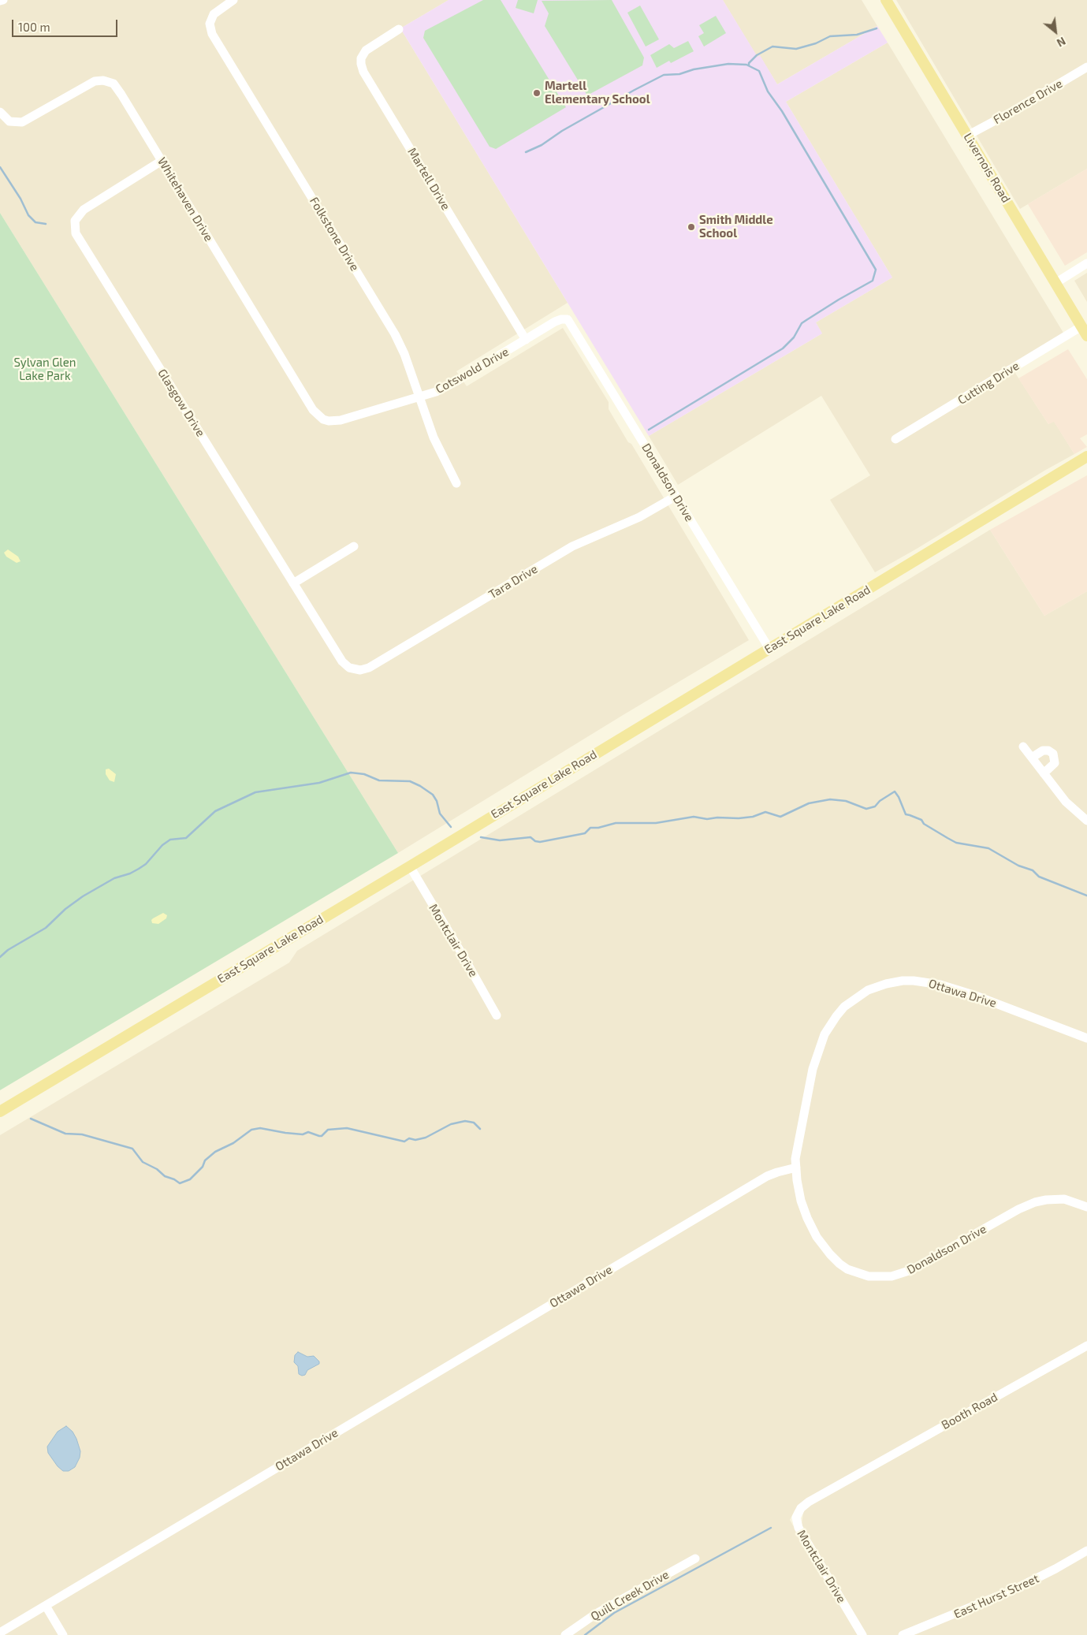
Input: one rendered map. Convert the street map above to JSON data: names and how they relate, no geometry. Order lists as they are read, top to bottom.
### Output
{
  "streets": {
    "main road": ["Livernois Road", "East Square Lake Road"],
    "street": [
      "Florence Drive",
      "Martell Drive",
      "Whitehaven Drive",
      "Folkstone Drive",
      "Cotswold Drive",
      "Cutting Drive",
      "Glasgow Drive",
      "Donaldson Drive",
      "Tara Drive",
      "Montclair Drive",
      "Ottawa Drive",
      "Booth Road",
      "Quill Creek Drive",
      "East Hurst Street"
    ]
  },
  "crossings": [
    ["Florence Drive", "Livernois Road"],
    ["Livernois Road", "Cutting Drive"],
    ["Martell Drive", "Cotswold Drive"],
    ["Whitehaven Drive", "Cotswold Drive"],
    ["Whitehaven Drive", "Glasgow Drive"],
    ["Folkstone Drive", "Cotswold Drive"],
    ["Cotswold Drive", "Donaldson Drive"],
    ["Glasgow Drive", "Tara Drive"],
    ["Donaldson Drive", "Tara Drive"],
    ["Donaldson Drive", "East Square Lake Road"],
    ["Donaldson Drive", "Ottawa Drive"],
    ["East Square Lake Road", "Montclair Drive"],
    ["Montclair Drive", "Booth Road"]
  ],
  "parks": ["Sylvan Glen Lake Park"],
  "places": ["Martell Elementary School", "Smith Middle School"],
  "scale_bar": "100 m",
  "north": "bottom right"
}
